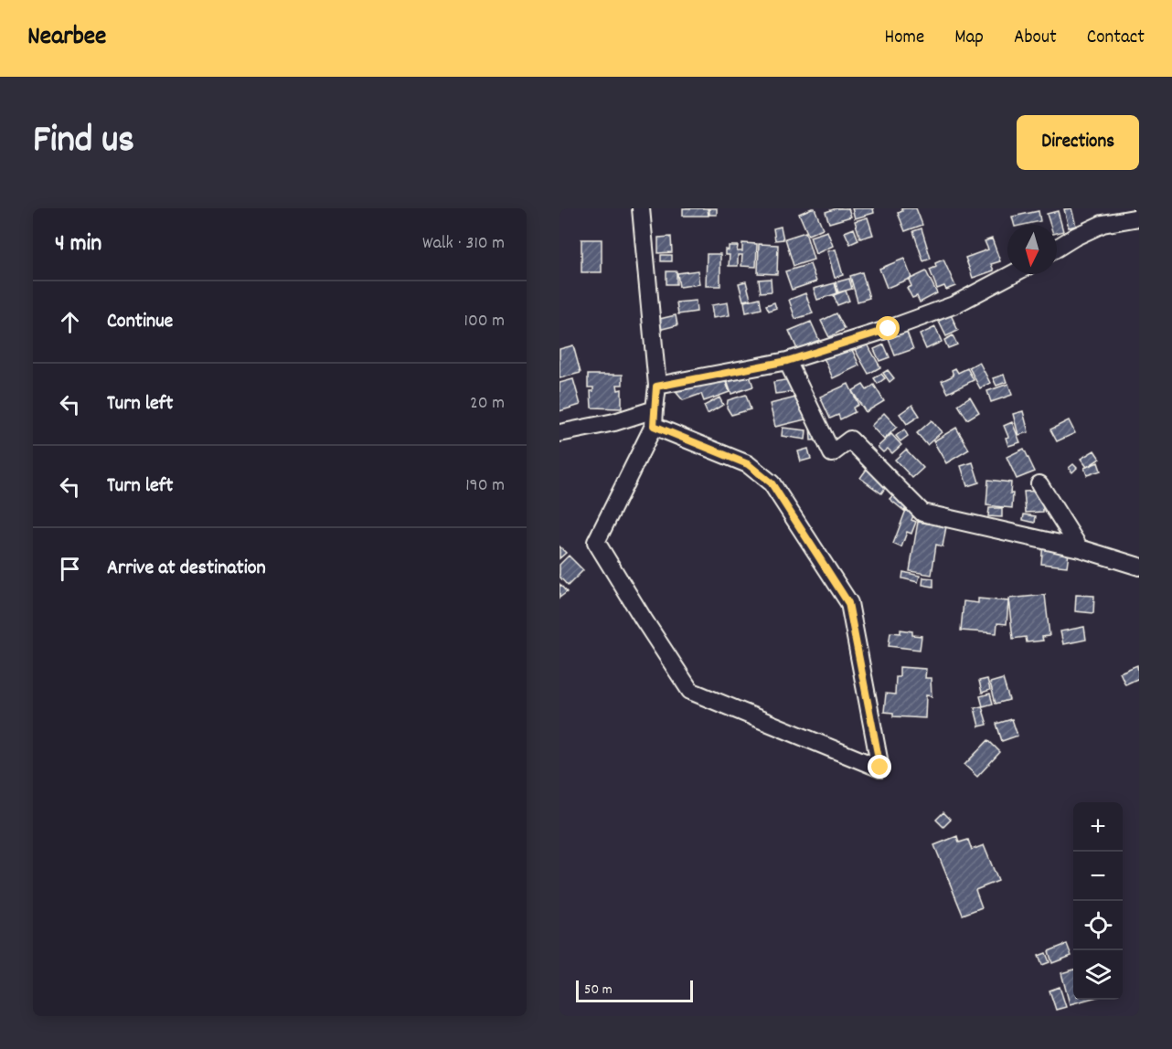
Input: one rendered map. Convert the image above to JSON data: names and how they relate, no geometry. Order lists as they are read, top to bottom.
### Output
{
  "scale_bar": "50 m",
  "north": "bottom",
  "page": {
    "header": "Nearbee",
    "nav": [
      "Home",
      "Map",
      "About",
      "Contact"
    ],
    "title": "Find us",
    "buttons": "Directions",
    "heading": ["4 min", "Walk · 310 m"],
    "list": [
      ["Continue", "100 m"],
      ["Turn left", "20 m"],
      ["Turn left", "190 m"],
      "Arrive at destination"
    ],
    "map_buttons": ["+", "−"],
    "scale": "50 m"
  }
}
